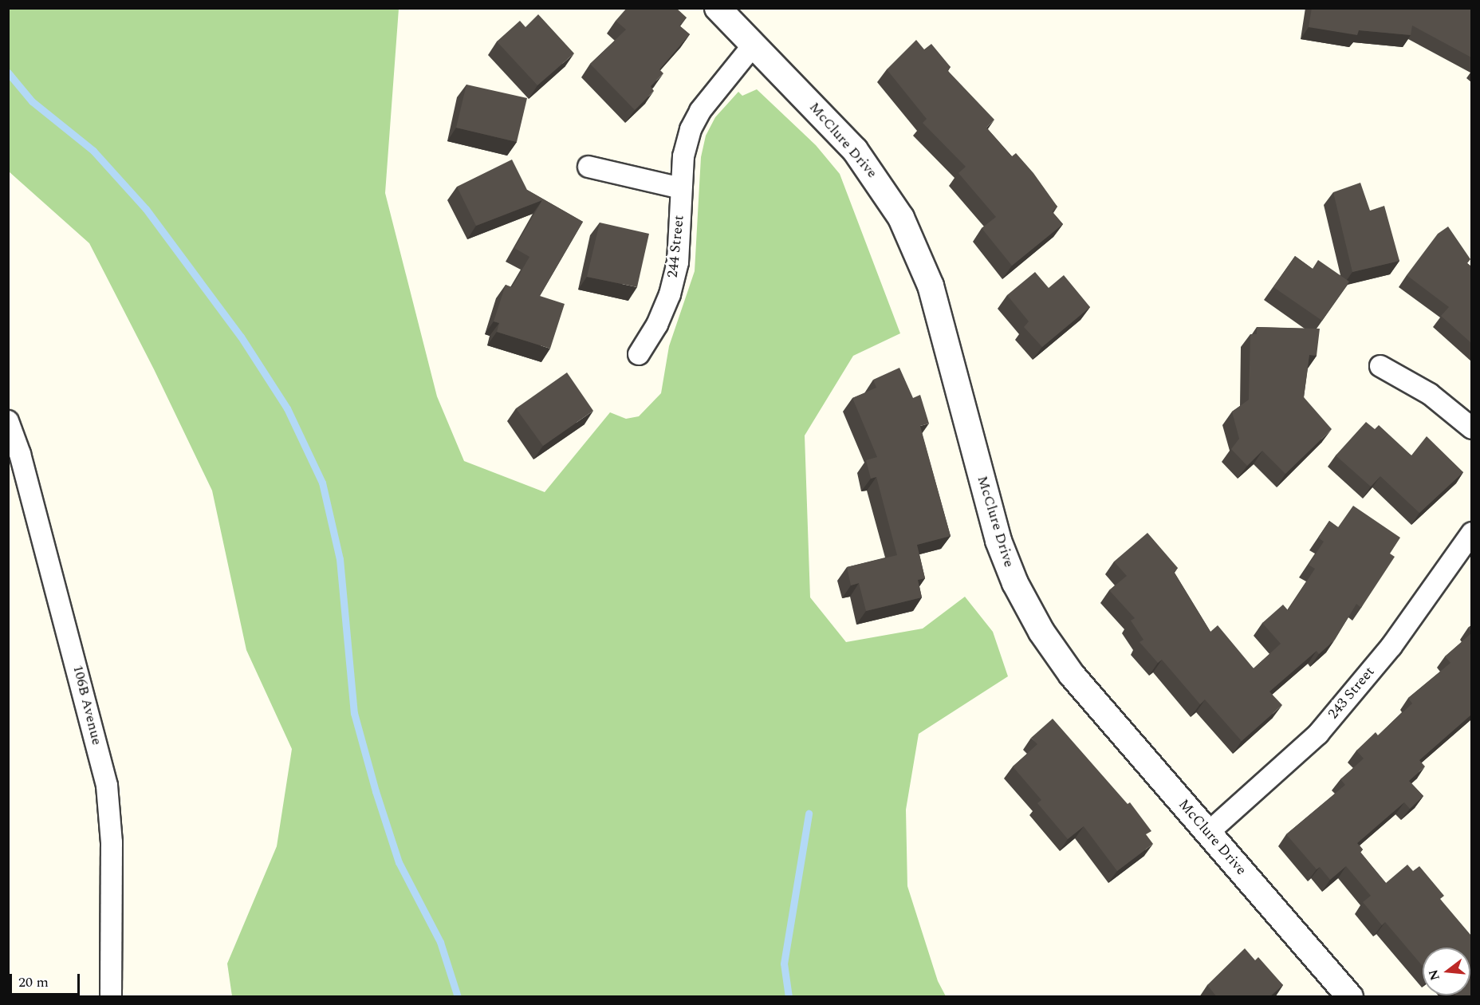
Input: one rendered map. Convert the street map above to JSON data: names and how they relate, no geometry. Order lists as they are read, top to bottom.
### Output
{
  "streets": {
    "street": [
      "McClure Drive",
      "244 Street",
      "243 Street",
      "106B Avenue"
    ]
  },
  "crossings": [
    ["McClure Drive", "244 Street"],
    ["McClure Drive", "243 Street"]
  ],
  "scale_bar": "20 m",
  "north": "left"
}
